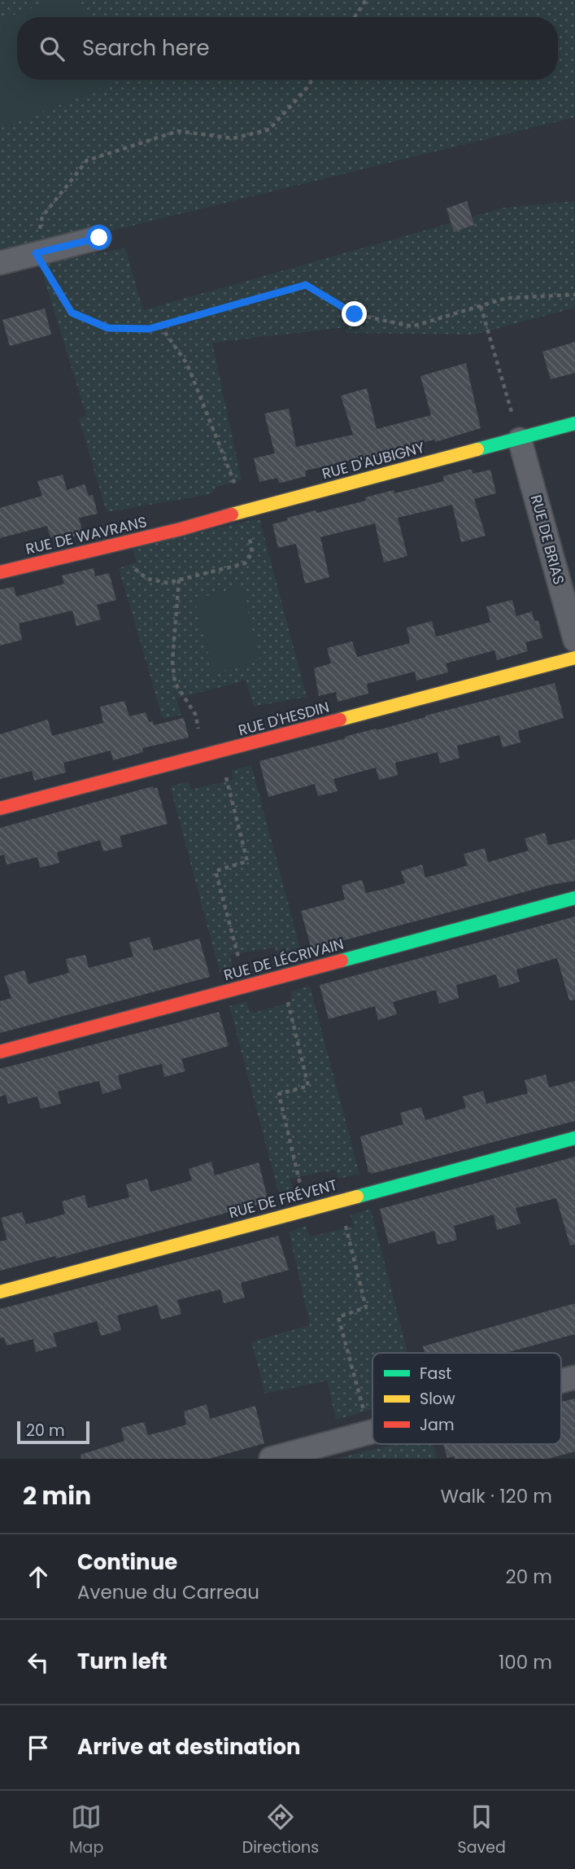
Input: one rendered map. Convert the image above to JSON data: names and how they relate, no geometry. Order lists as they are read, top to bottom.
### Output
{
  "streets": {
    "street": [
      "RUE D'AUBIGNY",
      "RUE DE WAVRANS",
      "RUE DE BRIAS",
      "RUE D'HESDIN",
      "RUE DE LÉCRIVAIN",
      "RUE DE FRÉVENT"
    ]
  },
  "crossings": [
    ["RUE D'AUBIGNY", "RUE DE WAVRANS"],
    ["RUE D'AUBIGNY", "RUE DE BRIAS"]
  ],
  "legend": ["Fast", "Slow", "Jam"],
  "scale_bar": "20 m",
  "page": {
    "search": "Search here",
    "scale": "20 m",
    "heading": ["2 min", "Walk · 120 m"],
    "list": [
      ["Continue", "Avenue du Carreau", "20 m"],
      ["Turn left", "100 m"],
      "Arrive at destination"
    ],
    "nav": ["Map", "Directions", "Saved"]
  }
}
